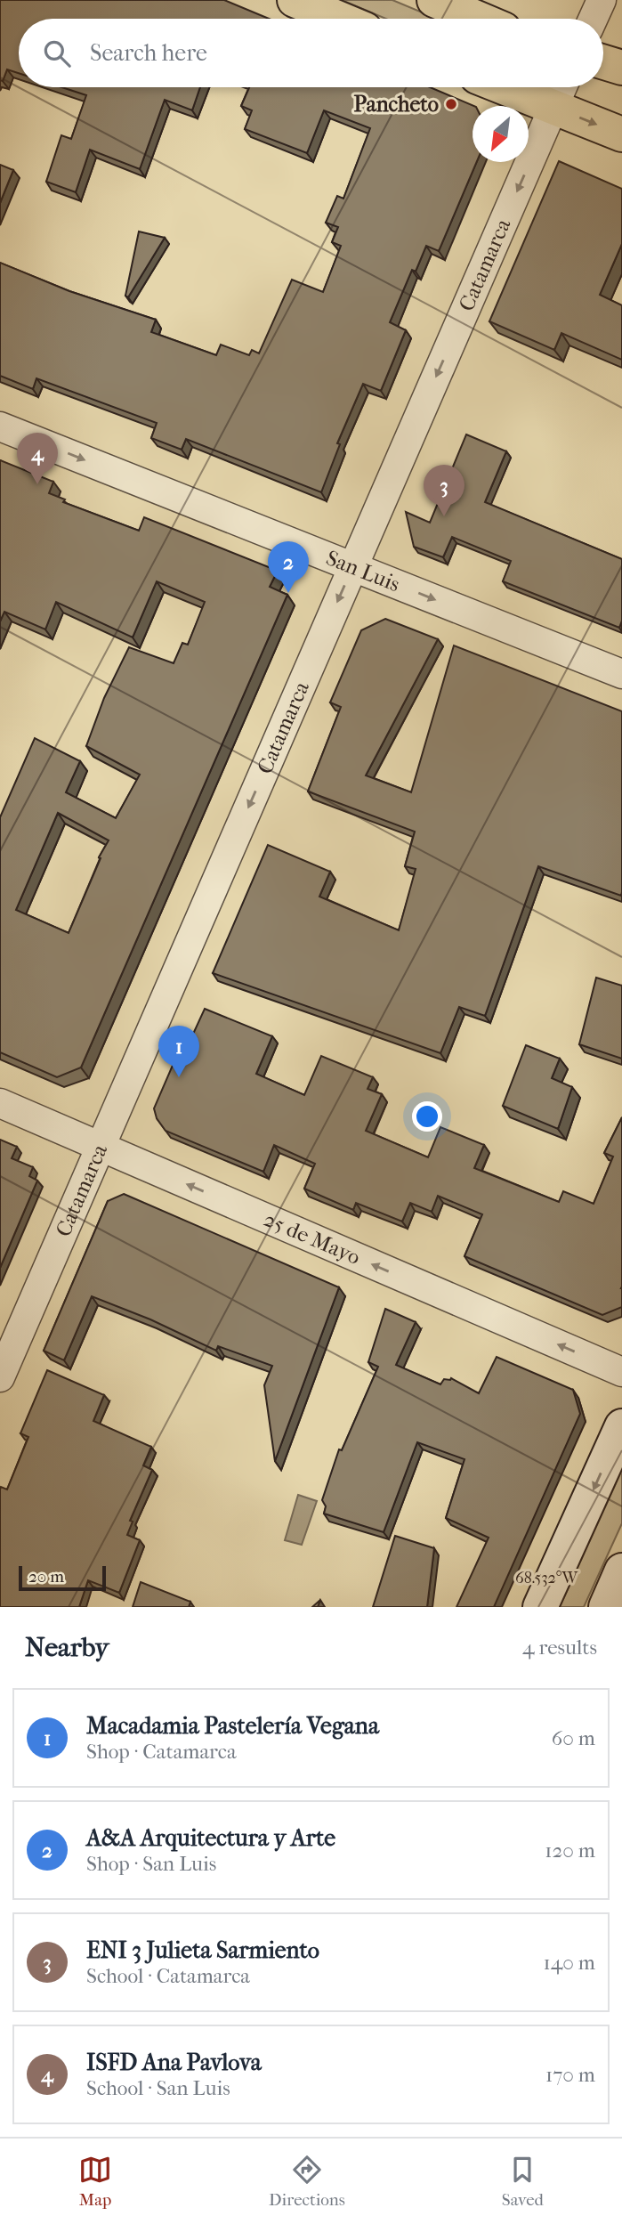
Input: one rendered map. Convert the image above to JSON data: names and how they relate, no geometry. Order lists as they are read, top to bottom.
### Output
{
  "streets": {
    "street": ["Catamarca", "San Luis", "25 de Mayo"]
  },
  "crossings": [
    ["Catamarca", "San Luis"],
    ["Catamarca", "25 de Mayo"]
  ],
  "one_way": ["Catamarca", "San Luis", "25 de Mayo"],
  "places": ["Pancheto"],
  "scale_bar": "20 m",
  "north": "bottom left",
  "page": {
    "search": "Search here",
    "pins": [
      "4",
      "3",
      "2",
      "1"
    ],
    "scale": "20 m",
    "heading": ["Nearby", "4 results"],
    "list": [
      {
        "mark": "1",
        "name": "Macadamia Pastelería Vegana",
        "note": "Shop · Catamarca",
        "value": "60 m"
      },
      {
        "mark": "2",
        "name": "A&A Arquitectura y Arte",
        "note": "Shop · San Luis",
        "value": "120 m"
      },
      {
        "mark": "3",
        "name": "ENI 3 Julieta Sarmiento",
        "note": "School · Catamarca",
        "value": "140 m"
      },
      {
        "mark": "4",
        "name": "ISFD Ana Pavlova",
        "note": "School · San Luis",
        "value": "170 m"
      }
    ],
    "nav": ["Map", "Directions", "Saved"]
  },
  "coordinates": ["68.532°W"]
}
